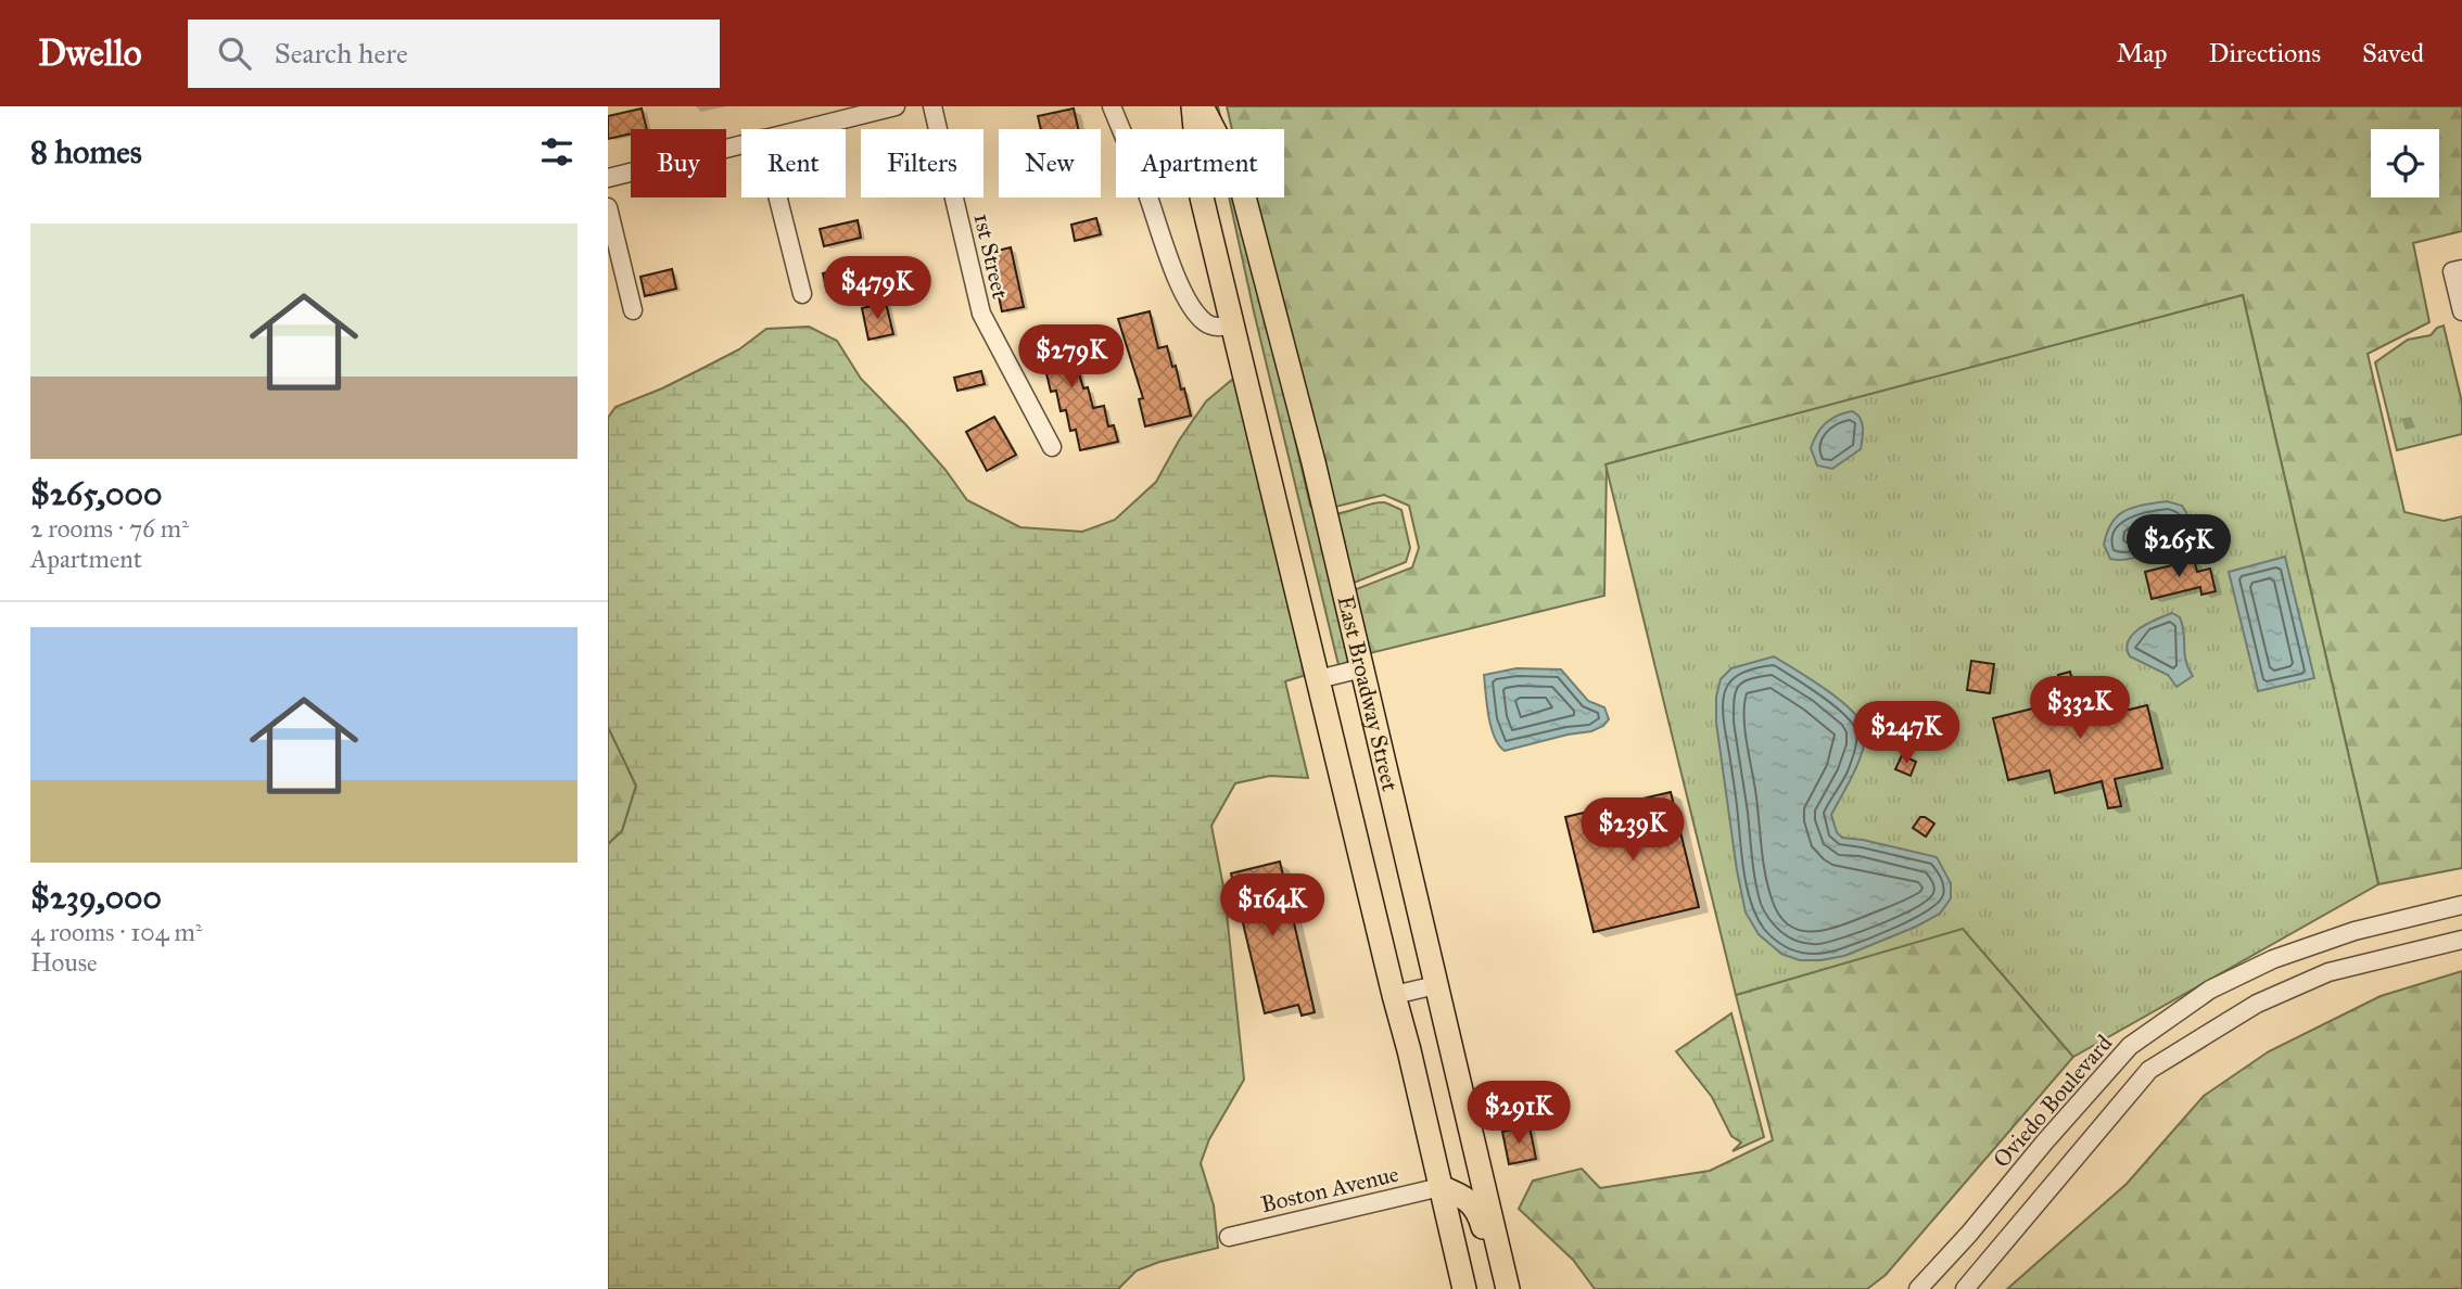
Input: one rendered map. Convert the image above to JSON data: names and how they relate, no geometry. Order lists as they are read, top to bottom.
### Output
{
  "streets": {
    "main road": ["East Broadway Street"],
    "street": ["1st Street", "Oviedo Boulevard", "Boston Avenue"]
  },
  "crossings": [
    ["East Broadway Street", "Boston Avenue"]
  ],
  "page": {
    "header": "Dwello",
    "search": "Search here",
    "nav": ["Map", "Directions", "Saved"],
    "heading": "8 homes",
    "chip": [
      "Buy",
      "Rent",
      "Filters",
      "New",
      "Apartment"
    ],
    "list": [
      {
        "name": "$265,000",
        "note": "2 rooms · 76 m² · Apartment"
      },
      {
        "name": "$239,000",
        "note": "4 rooms · 104 m² · House"
      }
    ],
    "price": [
      "$479K",
      "$279K",
      "$265K",
      "$332K",
      "$247K",
      "$239K",
      "$164K",
      "$291K"
    ]
  }
}
